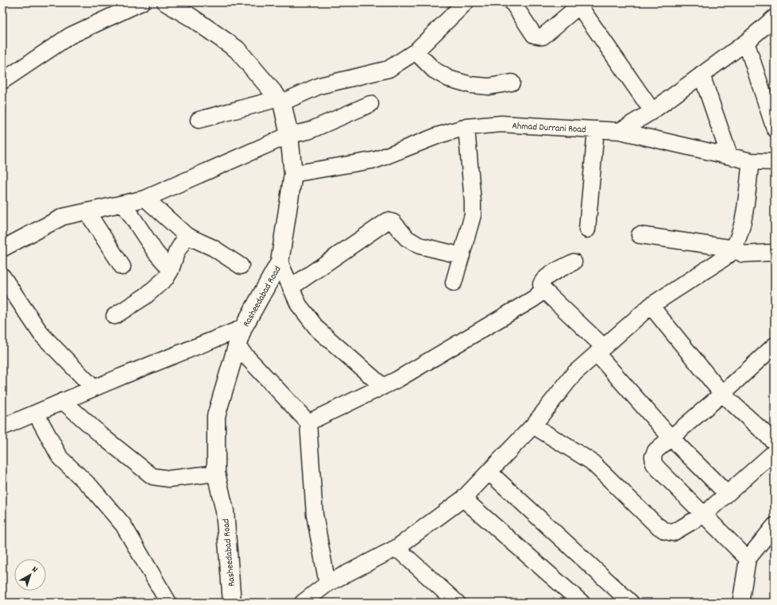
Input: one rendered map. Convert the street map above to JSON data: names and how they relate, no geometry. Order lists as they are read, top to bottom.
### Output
{
  "streets": {
    "main road": ["Rasheedabad Road"],
    "street": ["Ahmad Durrani Road"]
  },
  "crossings": [
    ["Ahmad Durrani Road", "Rasheedabad Road"]
  ],
  "north": "top right"
}
